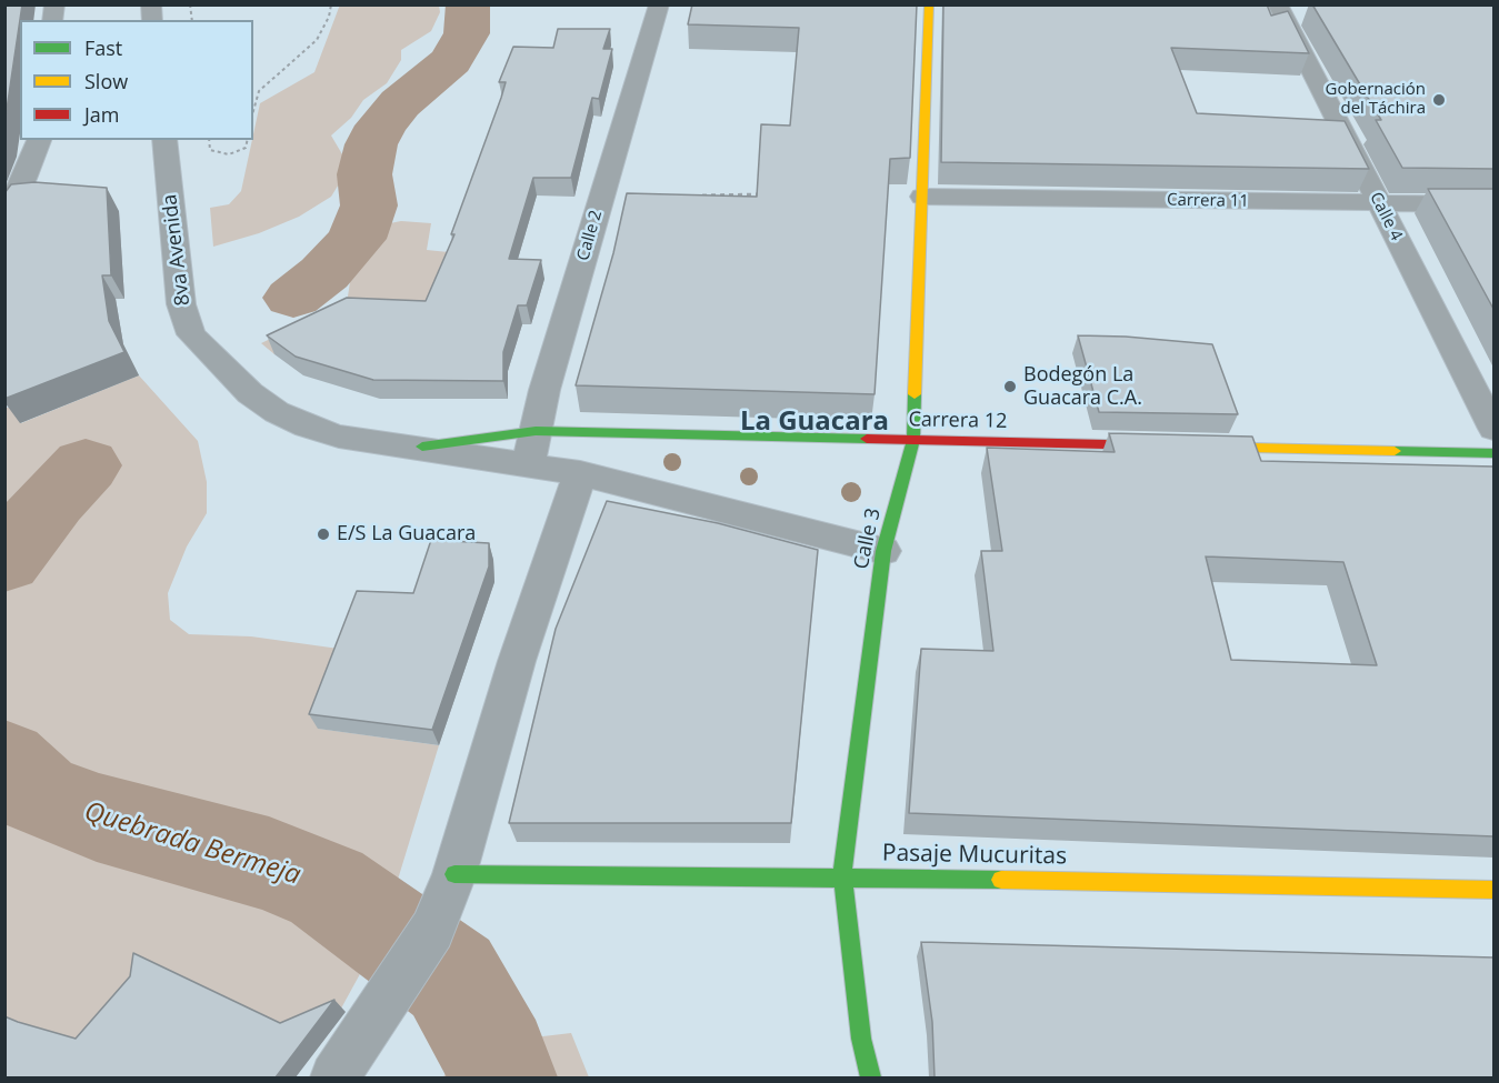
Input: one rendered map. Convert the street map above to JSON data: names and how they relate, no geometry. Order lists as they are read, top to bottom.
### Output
{
  "streets": {
    "street": [
      "Carrera 11",
      "Calle 4",
      "Calle 2",
      "8va Avenida",
      "Carrera 12",
      "Calle 3",
      "Pasaje Mucuritas"
    ]
  },
  "crossings": [
    ["Carrera 11", "Calle 4"],
    ["Carrera 11", "Calle 3"],
    ["Calle 2", "8va Avenida"],
    ["Calle 2", "Carrera 12"],
    ["8va Avenida", "Carrera 12"],
    ["8va Avenida", "Calle 3"],
    ["Carrera 12", "Calle 3"],
    ["Calle 3", "Pasaje Mucuritas"]
  ],
  "districts": ["La Guacara"],
  "water": ["Quebrada Bermeja"],
  "places": ["Gobernación del Táchira", "Bodegón La Guacara C.A.", "E/S La Guacara"],
  "legend": ["Fast", "Slow", "Jam"]
}
